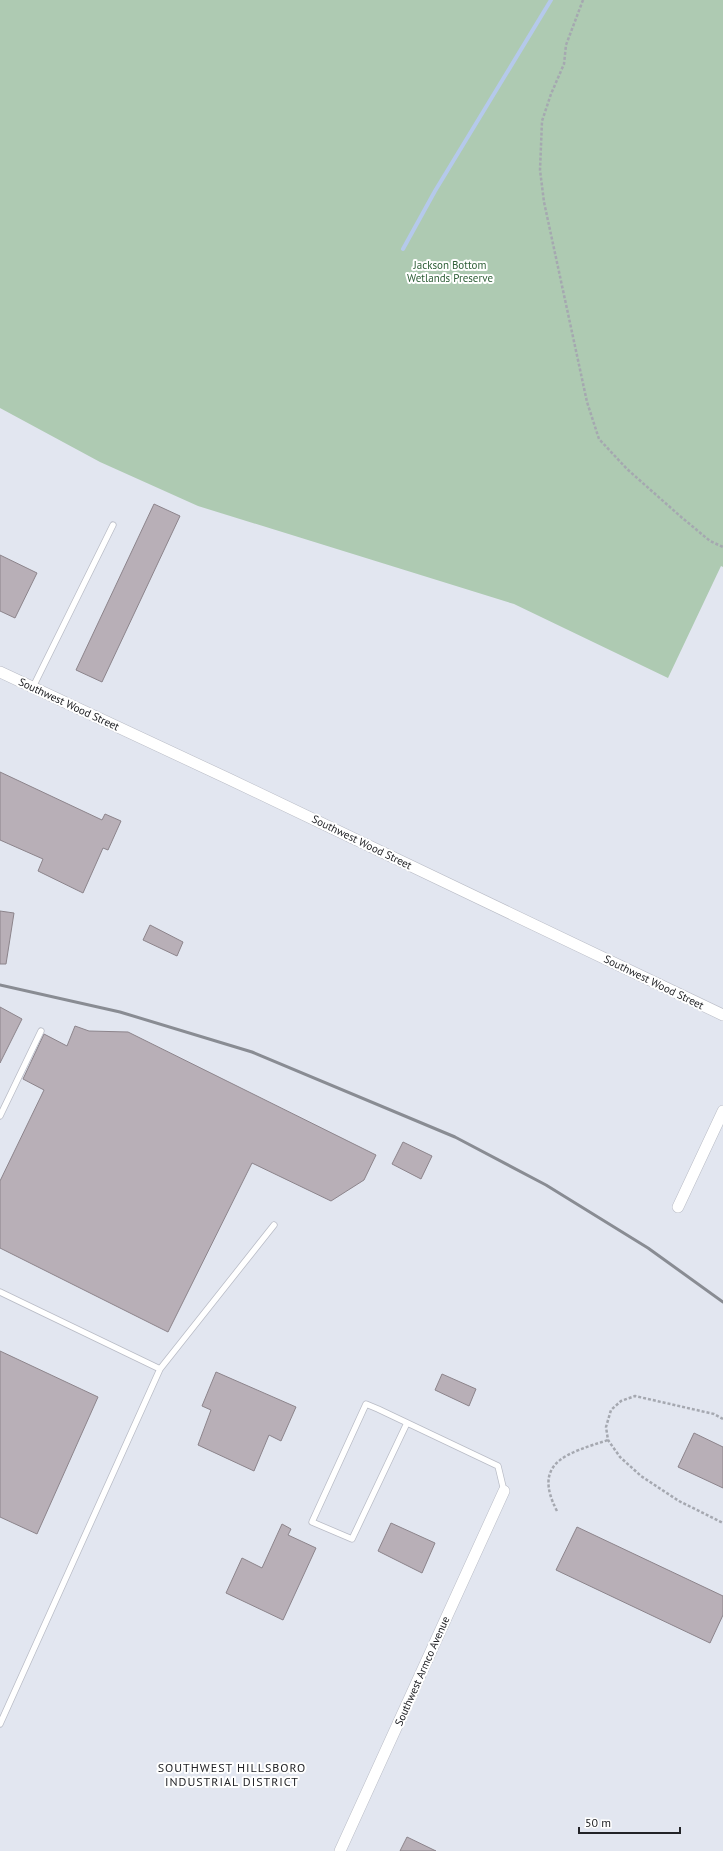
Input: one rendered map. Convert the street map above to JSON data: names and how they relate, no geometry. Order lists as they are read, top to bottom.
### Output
{
  "streets": {
    "street": ["Southwest Wood Street", "Southwest Armco Avenue"]
  },
  "districts": ["SOUTHWEST HILLSBORO INDUSTRIAL DISTRICT"],
  "parks": ["Jackson Bottom Wetlands Preserve"],
  "scale_bar": "50 m"
}
